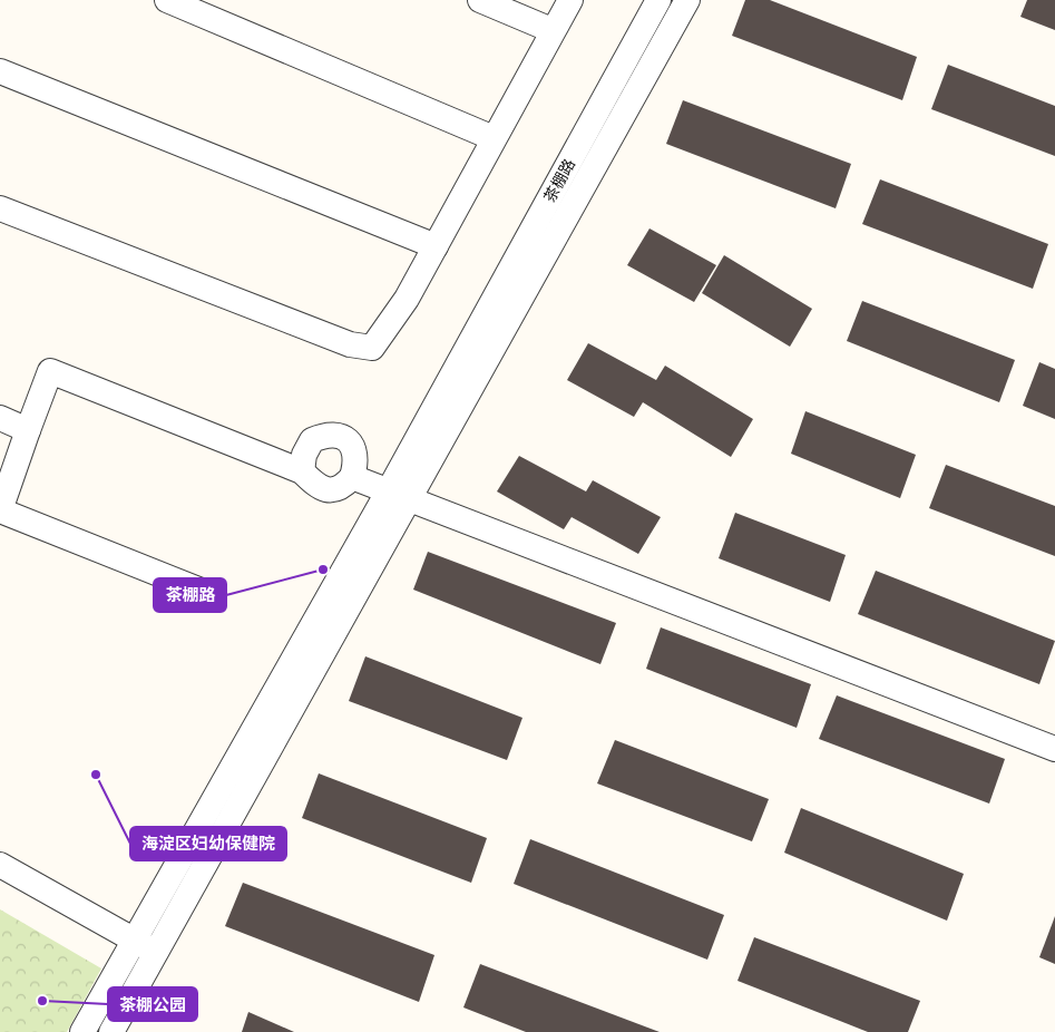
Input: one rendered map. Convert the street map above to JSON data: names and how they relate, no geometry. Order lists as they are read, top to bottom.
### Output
{
  "streets": {
    "street": ["茶棚路"]
  },
  "places": ["茶棚路", "海淀区妇幼保健院", "茶棚公园"]
}
